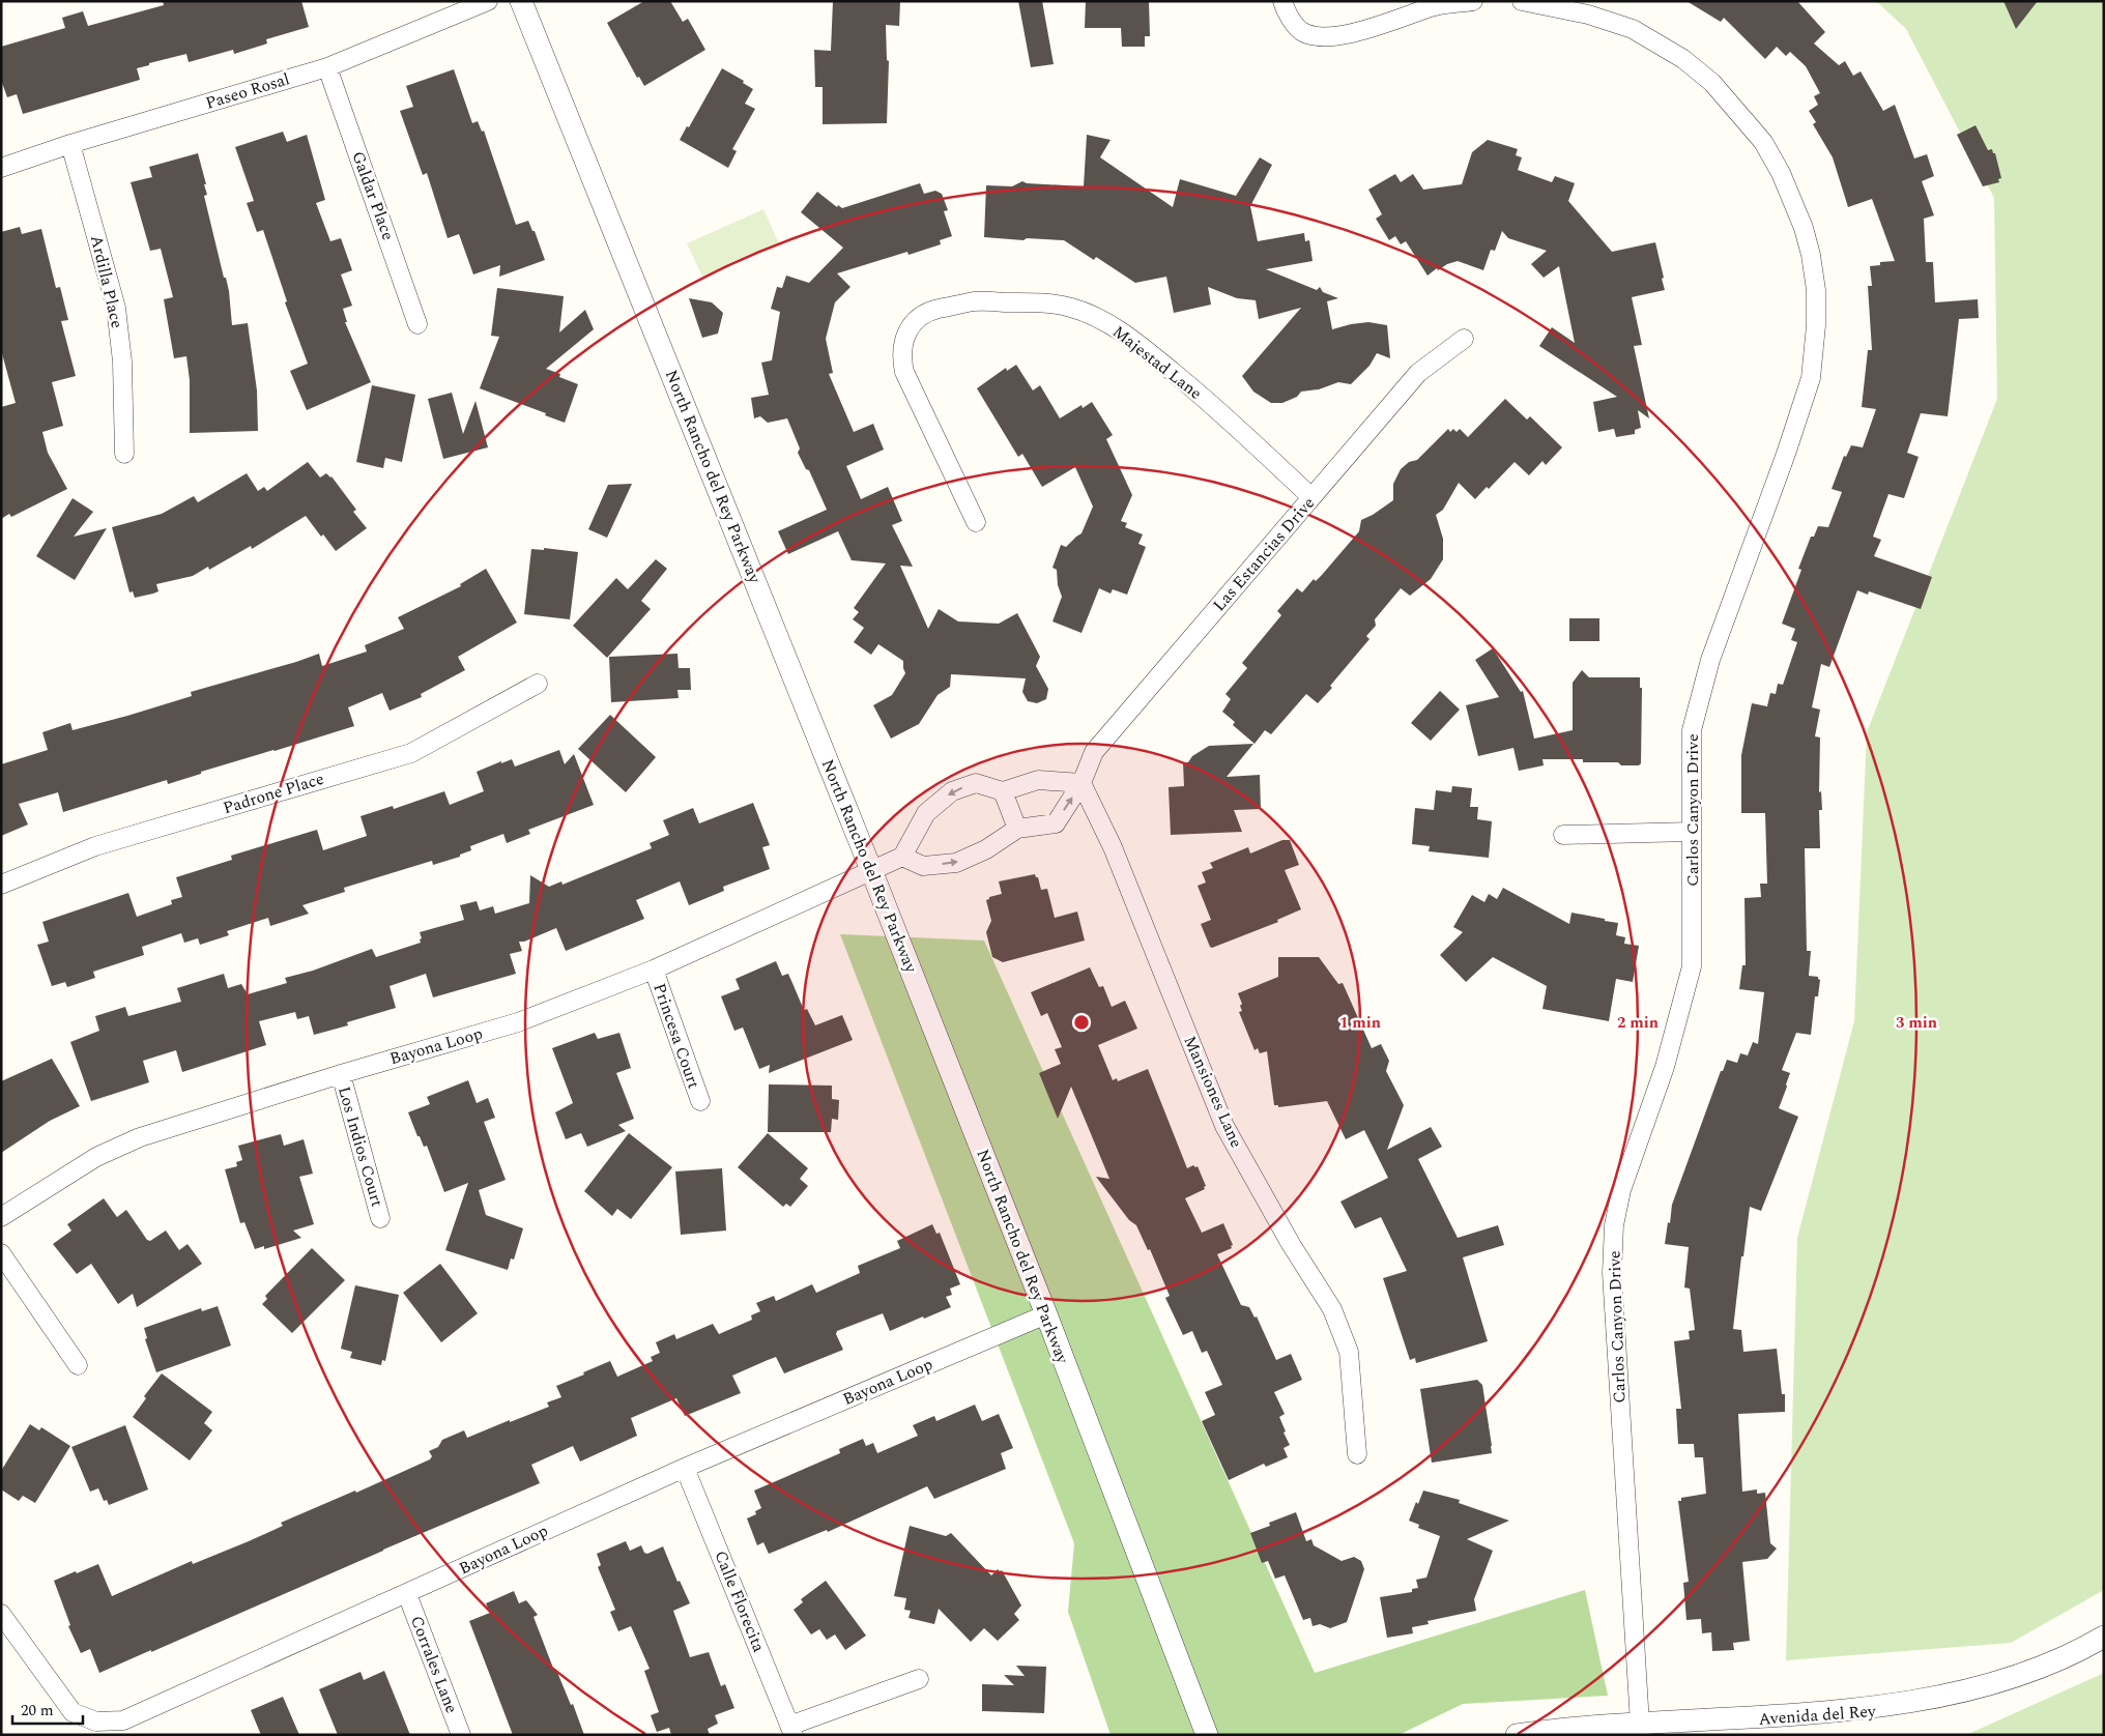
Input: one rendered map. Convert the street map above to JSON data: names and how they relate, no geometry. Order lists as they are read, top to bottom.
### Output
{
  "streets": {
    "street": [
      "Paseo Rosal",
      "Galdar Place",
      "Ardilla Place",
      "Majestad Lane",
      "North Rancho del Rey Parkway",
      "Las Estancias Drive",
      "Padrone Place",
      "Carlos Canyon Drive",
      "Princesa Court",
      "Bayona Loop",
      "Mansiones Lane",
      "Los Indios Court",
      "Calle Florecita",
      "Corrales Lane",
      "Avenida del Rey"
    ]
  },
  "crossings": [
    ["Paseo Rosal", "Galdar Place"],
    ["Paseo Rosal", "Ardilla Place"],
    ["Majestad Lane", "Las Estancias Drive"],
    ["North Rancho del Rey Parkway", "Bayona Loop"],
    ["Las Estancias Drive", "Mansiones Lane"],
    ["Carlos Canyon Drive", "Avenida del Rey"],
    ["Princesa Court", "Bayona Loop"],
    ["Bayona Loop", "Los Indios Court"],
    ["Bayona Loop", "Calle Florecita"],
    ["Bayona Loop", "Corrales Lane"]
  ],
  "scale_bar": "20 m",
  "rings": ["1 min", "2 min", "3 min"]
}
